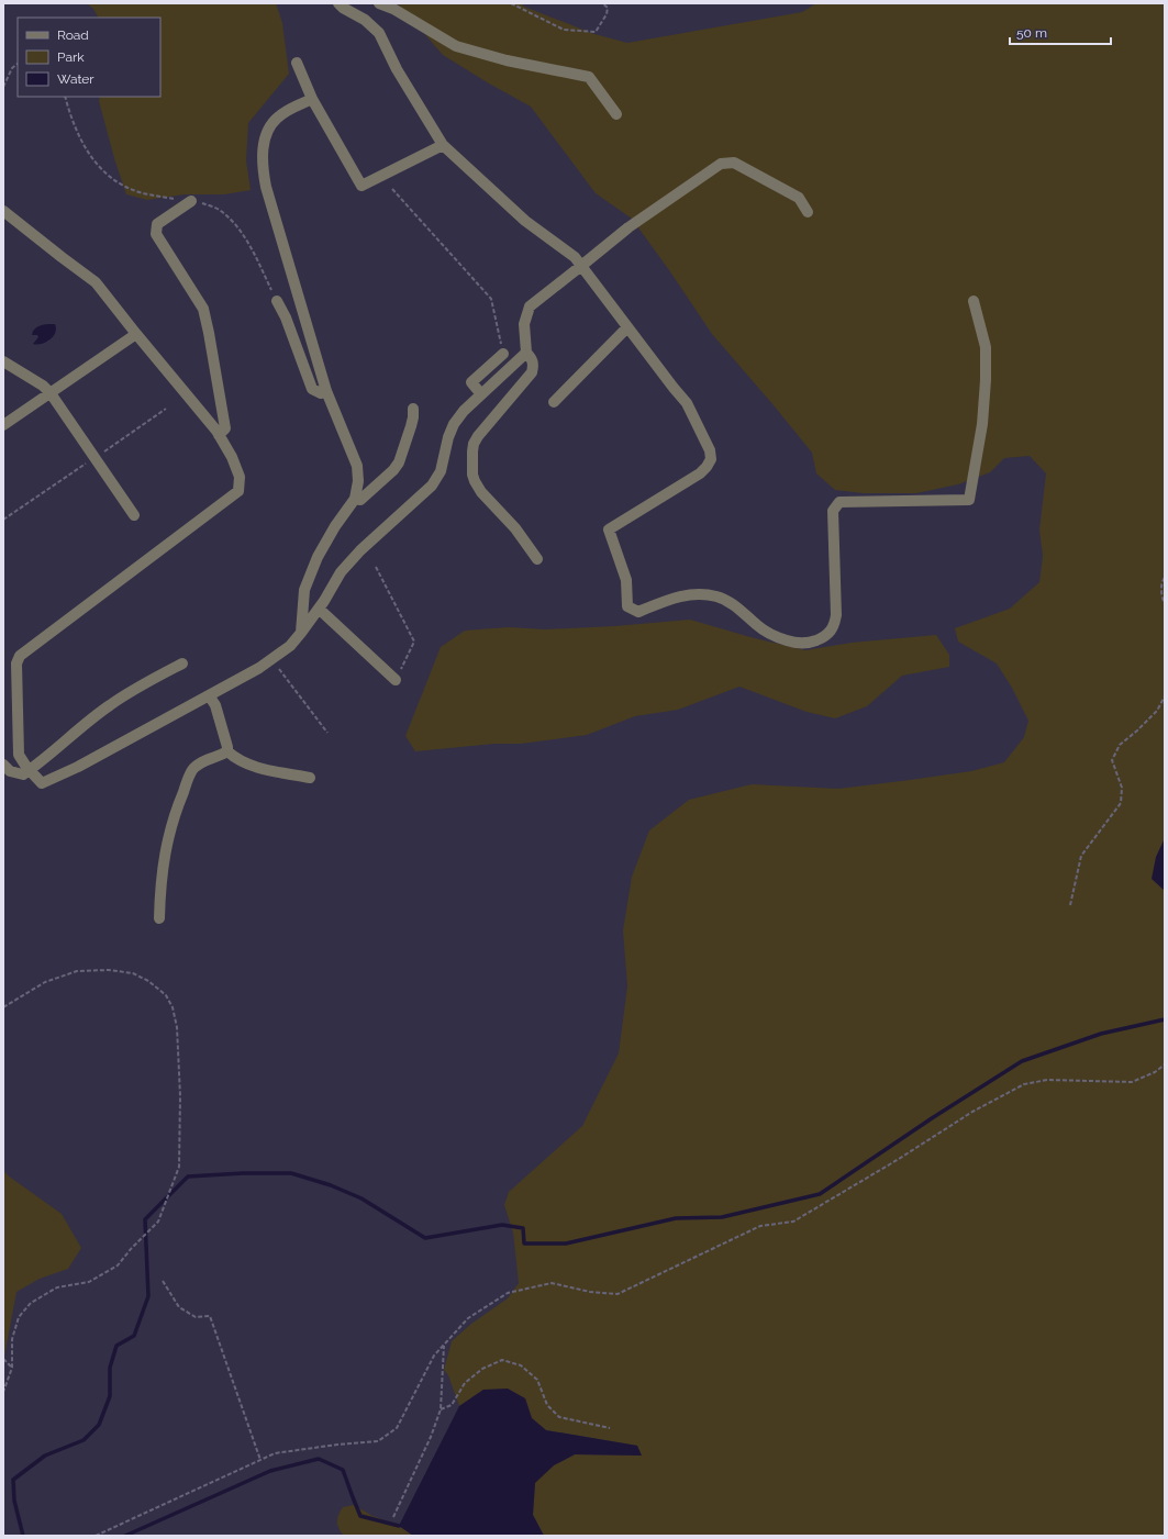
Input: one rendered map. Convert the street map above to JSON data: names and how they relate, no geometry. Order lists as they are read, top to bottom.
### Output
{
  "legend": ["Road", "Park", "Water"],
  "scale_bar": "50 m"
}
